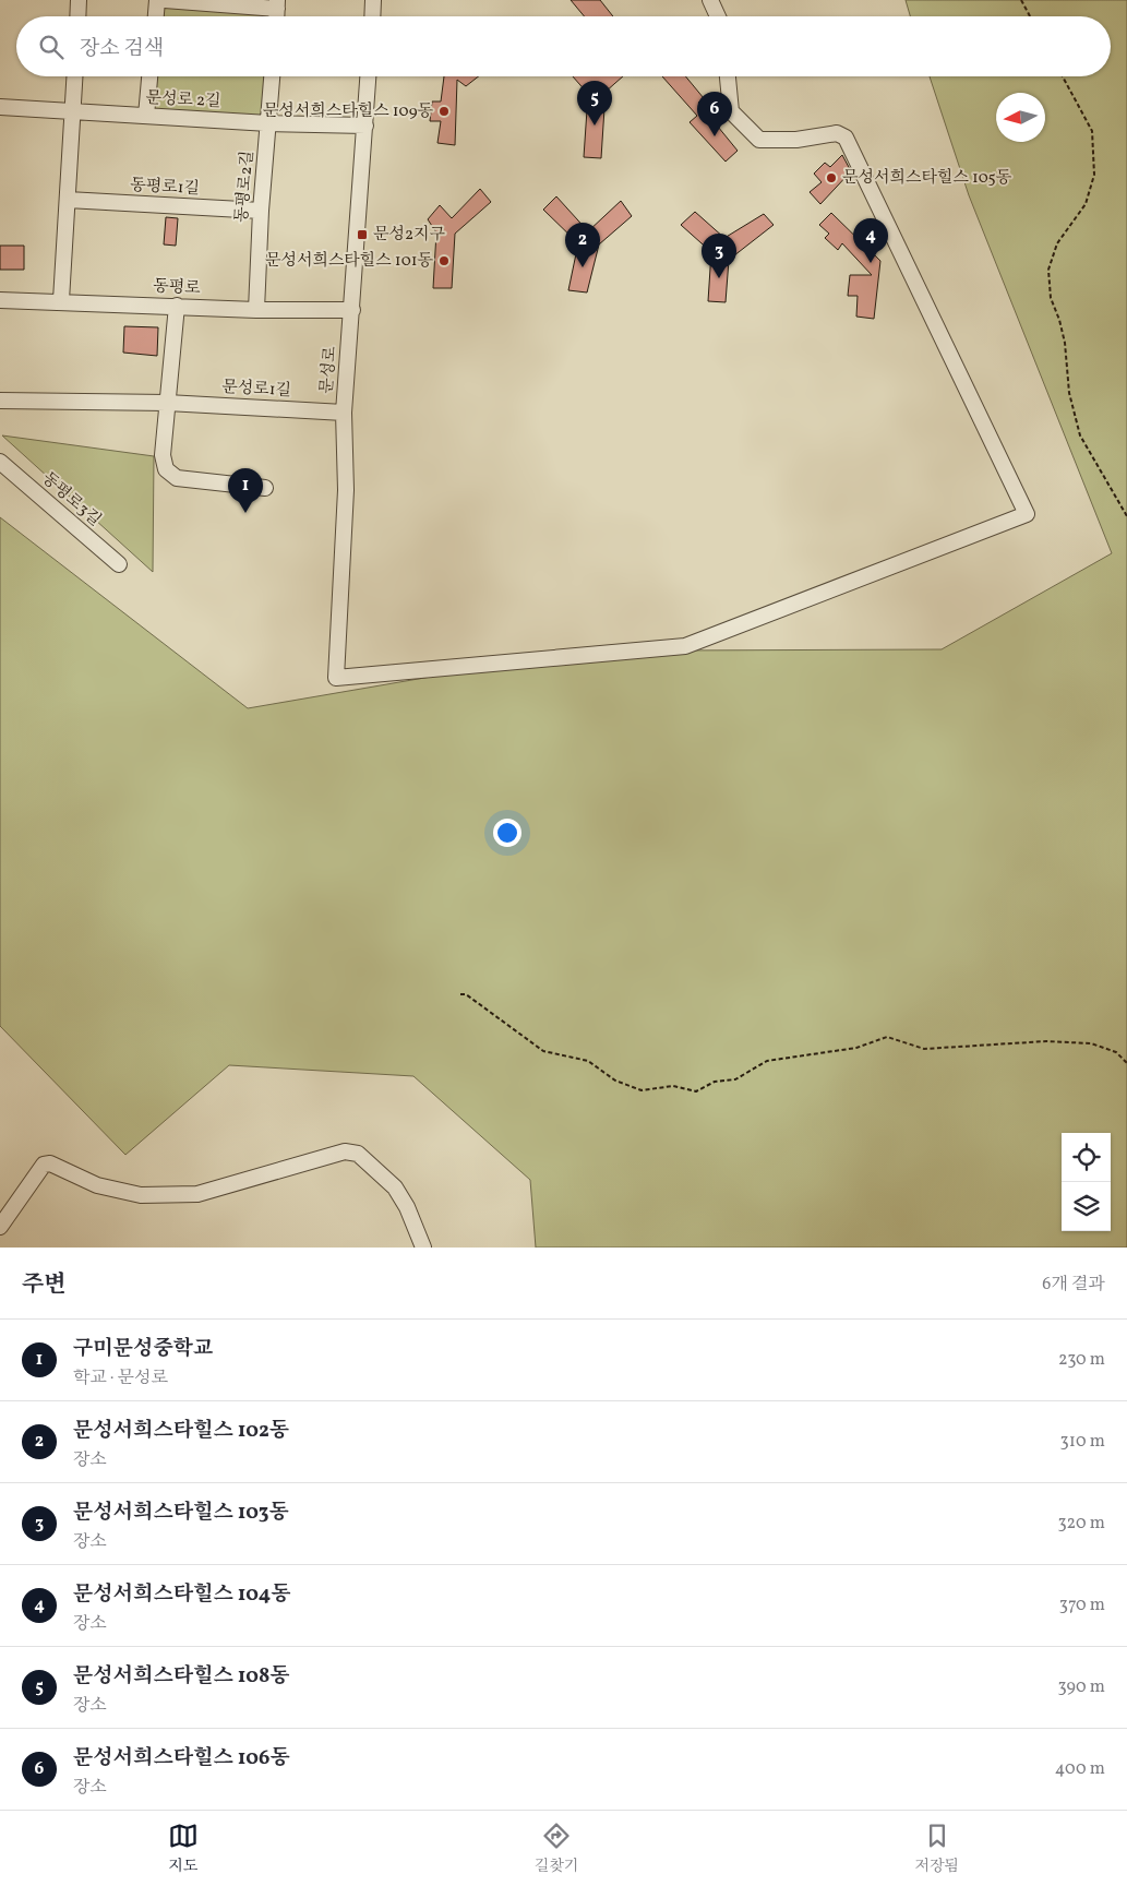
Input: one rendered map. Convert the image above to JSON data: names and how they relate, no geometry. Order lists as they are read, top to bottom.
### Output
{
  "streets": {
    "street": [
      "문성로 2길",
      "동평로2길",
      "동평로1길",
      "동평로",
      "문성로",
      "문성로1길",
      "동평로3길"
    ]
  },
  "crossings": [
    ["문성로 2길", "동평로2길"],
    ["문성로 2길", "문성로"],
    ["동평로2길", "동평로1길"],
    ["동평로2길", "동평로"],
    ["동평로", "문성로"],
    ["문성로", "문성로1길"]
  ],
  "places": {
    "other": ["문성서희스타힐스 109동", "문성서희스타힐스 105동", "문성서희스타힐스 101동"],
    "transit": ["문성2지구"]
  },
  "north": "left",
  "page": {
    "search": "장소 검색",
    "pins": [
      "5",
      "6",
      "4",
      "2",
      "3",
      "1"
    ],
    "heading": ["주변", "6개 결과"],
    "list": [
      {
        "mark": "1",
        "name": "구미문성중학교",
        "note": "학교 · 문성로",
        "value": "230 m"
      },
      {
        "mark": "2",
        "name": "문성서희스타힐스 102동",
        "note": "장소",
        "value": "310 m"
      },
      {
        "mark": "3",
        "name": "문성서희스타힐스 103동",
        "note": "장소",
        "value": "320 m"
      },
      {
        "mark": "4",
        "name": "문성서희스타힐스 104동",
        "note": "장소",
        "value": "370 m"
      },
      {
        "mark": "5",
        "name": "문성서희스타힐스 108동",
        "note": "장소",
        "value": "390 m"
      },
      {
        "mark": "6",
        "name": "문성서희스타힐스 106동",
        "note": "장소",
        "value": "400 m"
      }
    ],
    "nav": ["지도", "길찾기", "저장됨"]
  }
}
